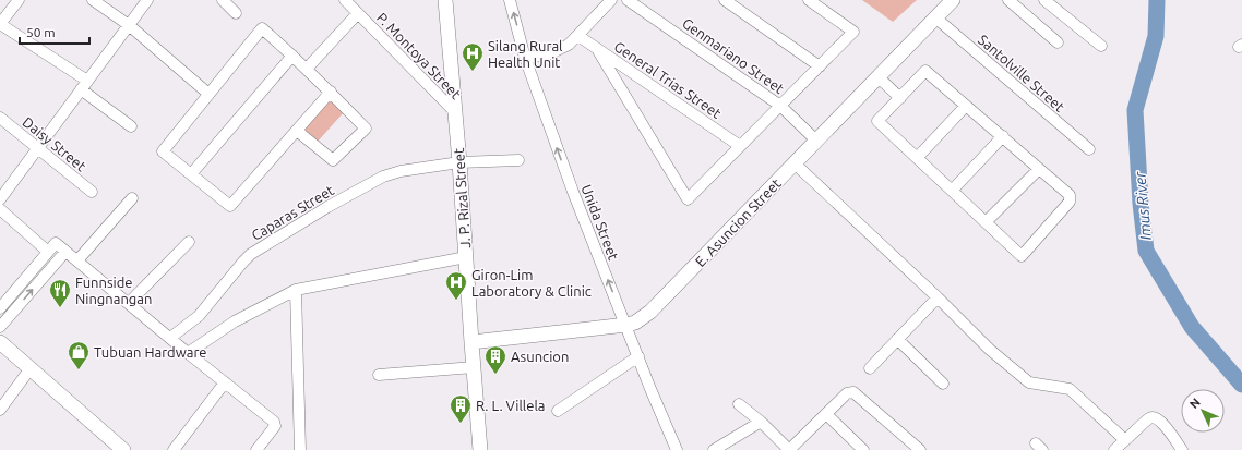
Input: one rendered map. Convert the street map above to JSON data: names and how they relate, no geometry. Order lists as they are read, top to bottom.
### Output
{
  "streets": {
    "main road": ["J. P. Rizal Street", "E. Asuncion Street"],
    "street": [
      "P. Montoya Street",
      "Genmariano Street",
      "Santolville Street",
      "General Trias Street",
      "Daisy Street",
      "Caparas Street",
      "Unida Street"
    ]
  },
  "crossings": [
    ["P. Montoya Street", "J. P. Rizal Street"],
    ["Genmariano Street", "E. Asuncion Street"],
    ["Santolville Street", "E. Asuncion Street"],
    ["J. P. Rizal Street", "Caparas Street"],
    ["J. P. Rizal Street", "E. Asuncion Street"],
    ["Unida Street", "E. Asuncion Street"]
  ],
  "one_way": ["Unida Street"],
  "water": ["Imus River"],
  "places": {
    "hospital": ["Silang Rural Health Unit", "Giron-Lim Laboratory & Clinic"],
    "restaurant": ["Funnside Ningnangan"],
    "shop": ["Tubuan Hardware"],
    "building": ["Asuncion", "R. L. Villela"]
  },
  "scale_bar": "50 m",
  "north": "top left"
}
